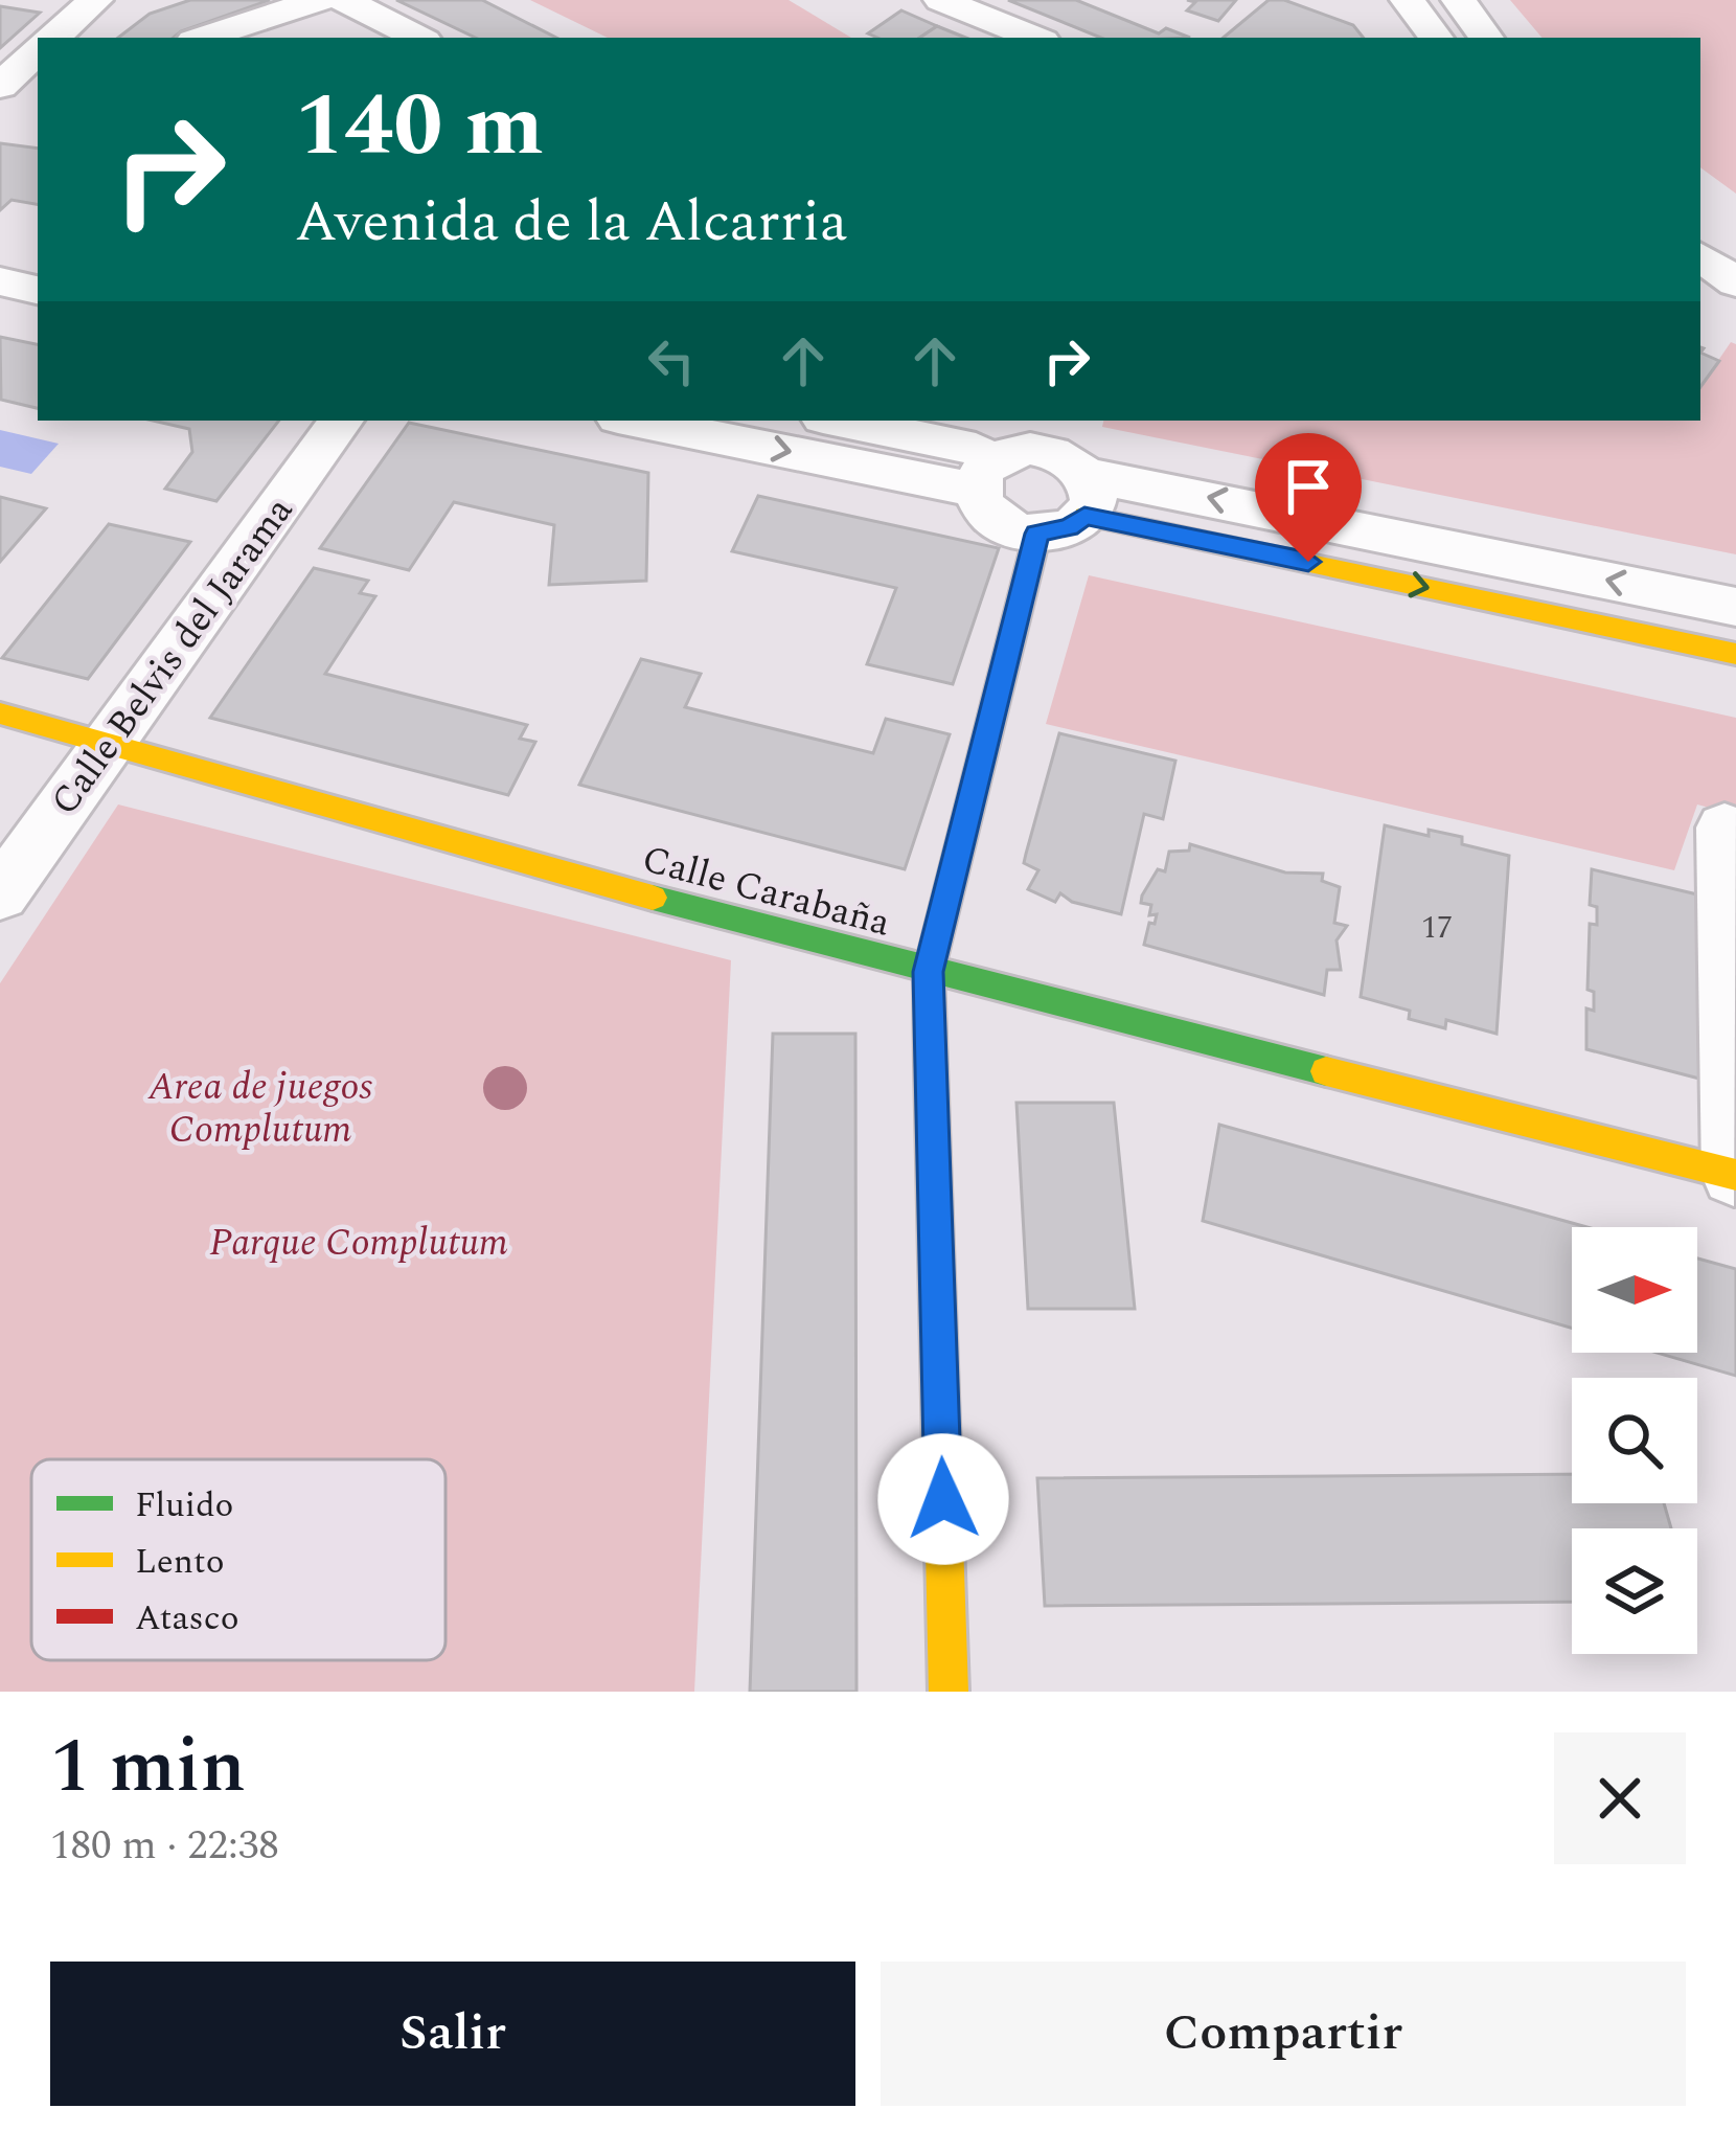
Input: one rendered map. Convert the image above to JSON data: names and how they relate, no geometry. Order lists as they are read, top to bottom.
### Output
{
  "streets": {
    "street": ["Calle Belvis del Jarama", "Calle Carabaña"]
  },
  "crossings": [
    ["Calle Belvis del Jarama", "Calle Carabaña"]
  ],
  "parks": ["Area de juegos Complutum", "Parque Complutum"],
  "house_numbers": ["17"],
  "legend": ["Fluido", "Lento", "Atasco"],
  "north": "right",
  "page": {
    "turn": ["140 m", "Avenida de la Alcarria"],
    "heading": ["1 min", "180 m · 22:38"],
    "buttons": ["Salir", "Compartir"]
  }
}
